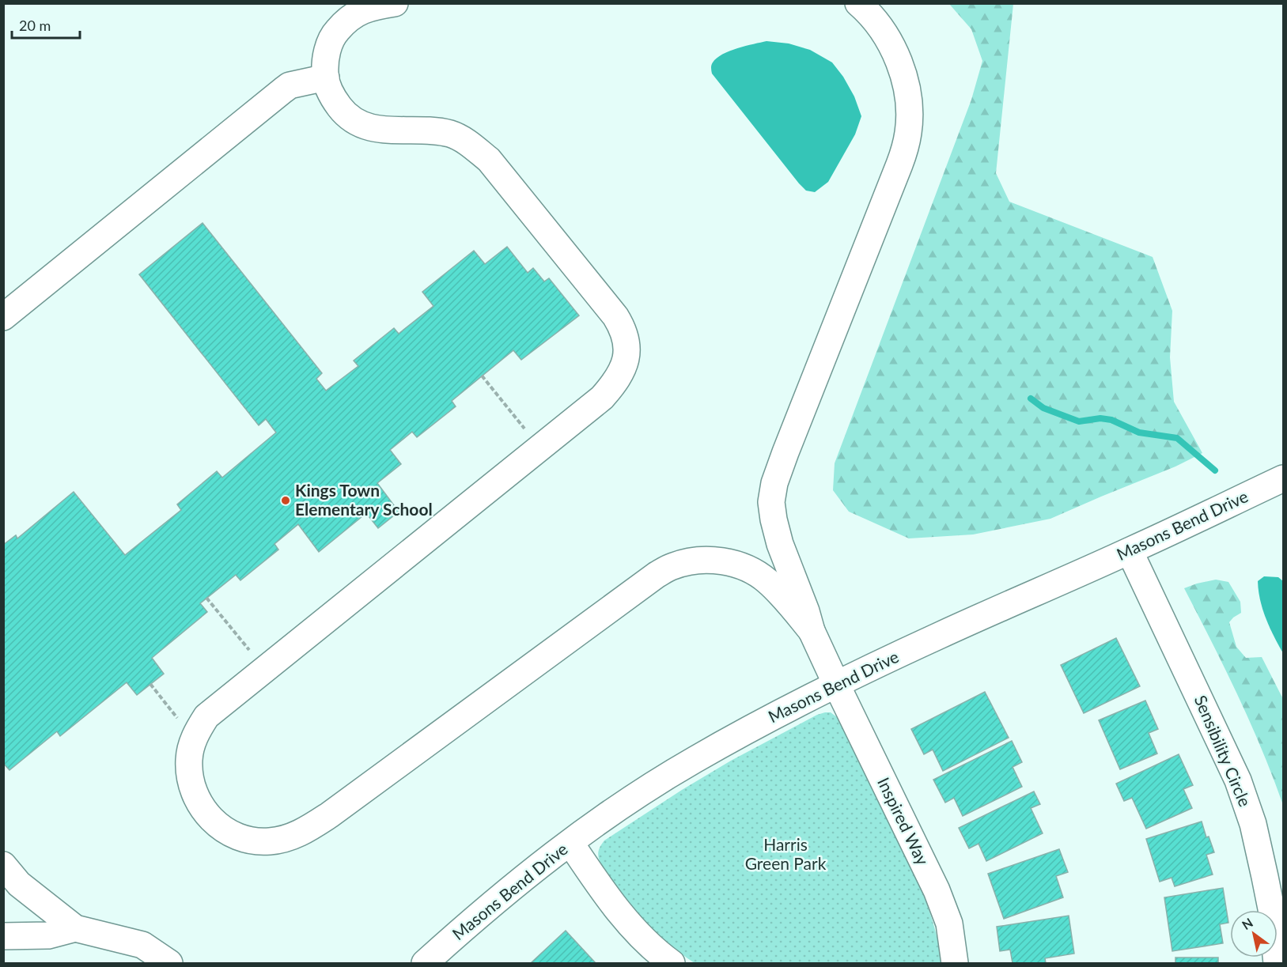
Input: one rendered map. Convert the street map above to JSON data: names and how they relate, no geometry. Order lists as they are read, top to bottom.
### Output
{
  "streets": {
    "street": ["Masons Bend Drive", "Sensibility Circle", "Inspired Way"]
  },
  "crossings": [
    ["Masons Bend Drive", "Sensibility Circle"],
    ["Masons Bend Drive", "Inspired Way"]
  ],
  "parks": ["Harris Green Park"],
  "places": ["Kings Town Elementary School"],
  "scale_bar": "20 m",
  "north": "top left"
}
